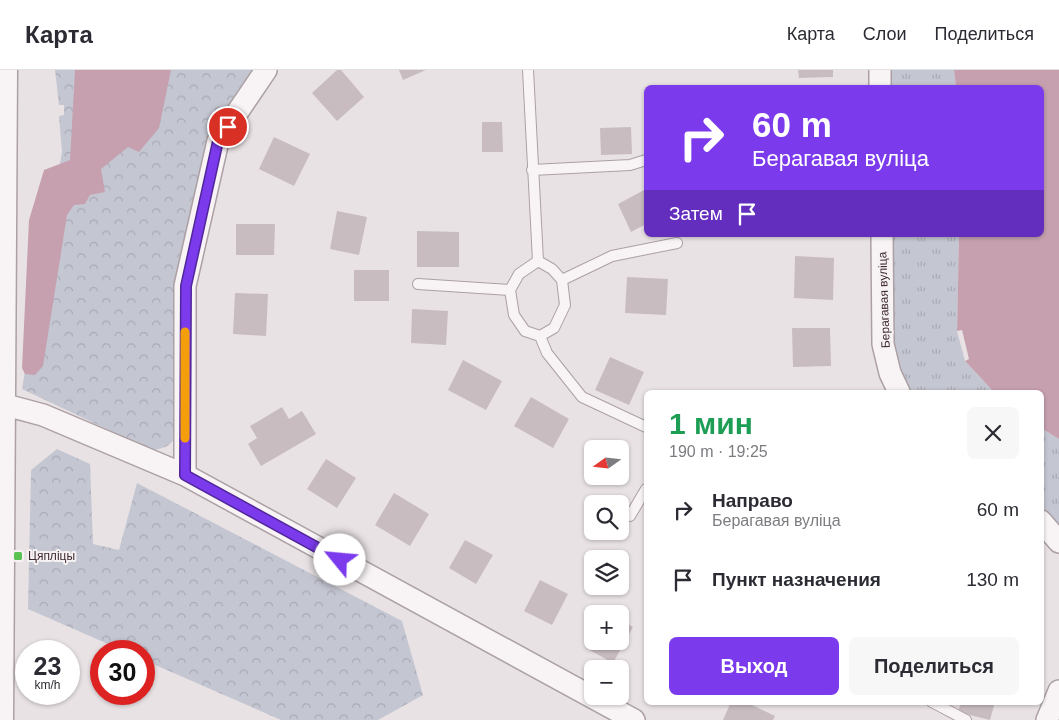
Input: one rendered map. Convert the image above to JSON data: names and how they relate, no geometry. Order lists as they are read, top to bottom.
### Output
{
  "streets": {
    "street": ["Берагавая вуліца"]
  },
  "places": {
    "transit": ["Цяпліцы"]
  },
  "north": "left",
  "page": {
    "header": "Карта",
    "nav": ["Карта", "Слои", "Поделиться"],
    "turn": ["60 m", "Берагавая вуліца"],
    "then": "Затем",
    "heading": ["1 мин", "190 m · 19:25"],
    "map_buttons": ["+", "−"],
    "list": [
      {
        "name": "Направо",
        "note": "Берагавая вуліца",
        "value": "60 m"
      },
      {
        "name": "Пункт назначения",
        "value": "130 m"
      }
    ],
    "buttons": ["Выход", "Поделиться"],
    "speed": "23 km/h",
    "limit": "30"
  }
}
